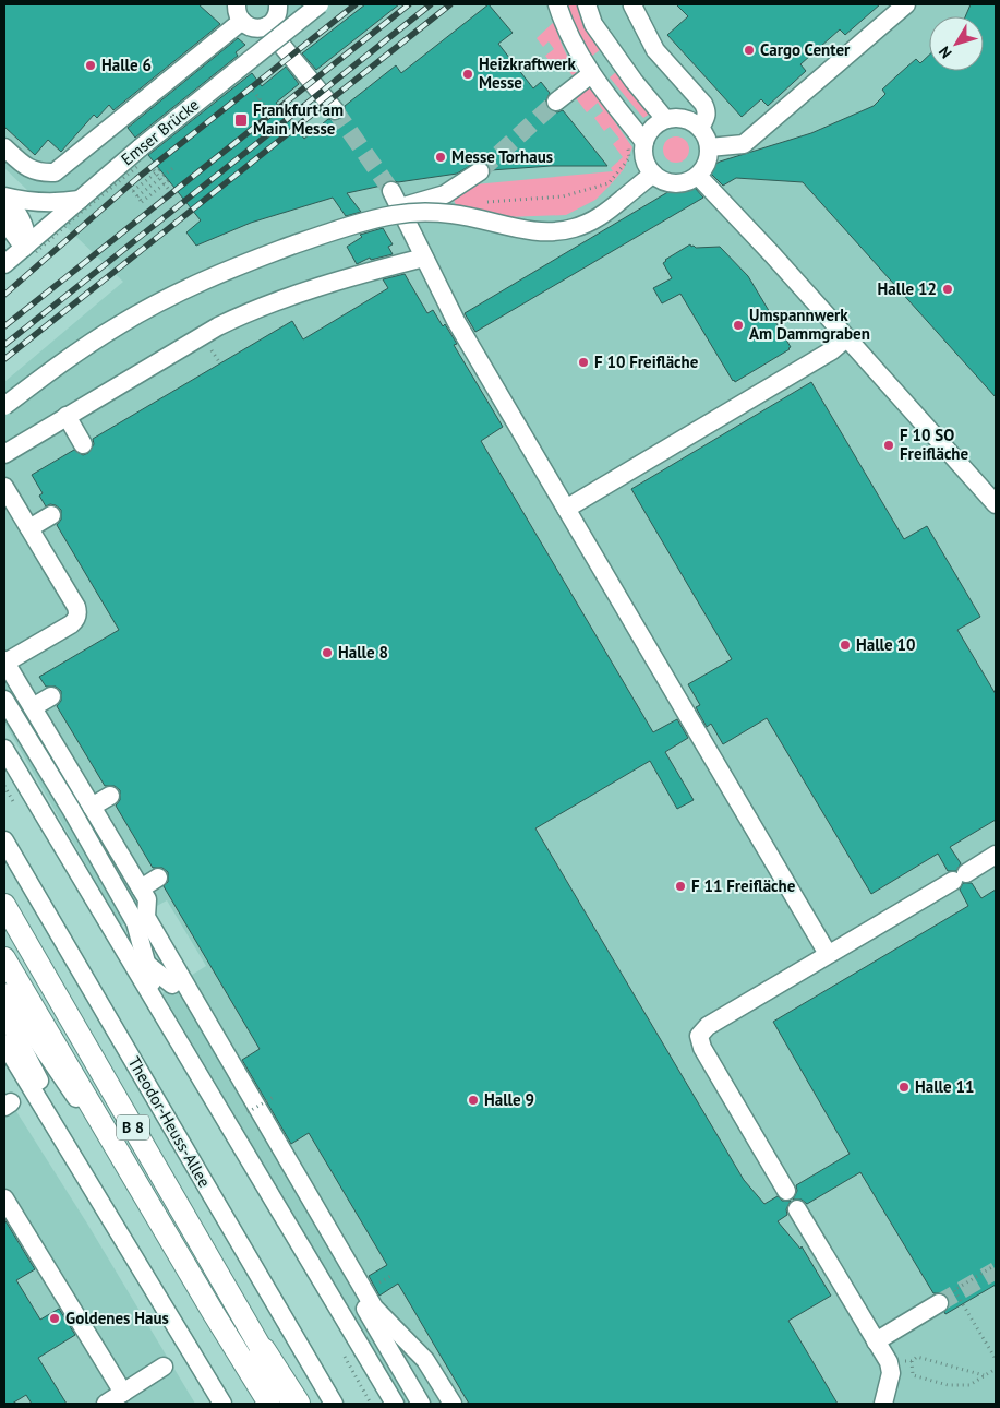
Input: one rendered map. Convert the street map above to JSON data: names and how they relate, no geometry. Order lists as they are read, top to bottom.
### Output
{
  "streets": {
    "highway": ["Theodor-Heuss-Allee"],
    "main road": ["B 8"],
    "street": ["Emser Brücke"]
  },
  "places": {
    "other": [
      "Cargo Center",
      "Halle 6",
      "Heizkraftwerk Messe",
      "Messe Torhaus",
      "Halle 12",
      "Umspannwerk Am Dammgraben",
      "F 10 Freifläche",
      "F 10 SO Freifläche",
      "Halle 10",
      "Halle 8",
      "F 11 Freifläche",
      "Halle 11",
      "Halle 9",
      "Goldenes Haus"
    ],
    "transit": ["Frankfurt am Main Messe"]
  },
  "north": "bottom left"
}
